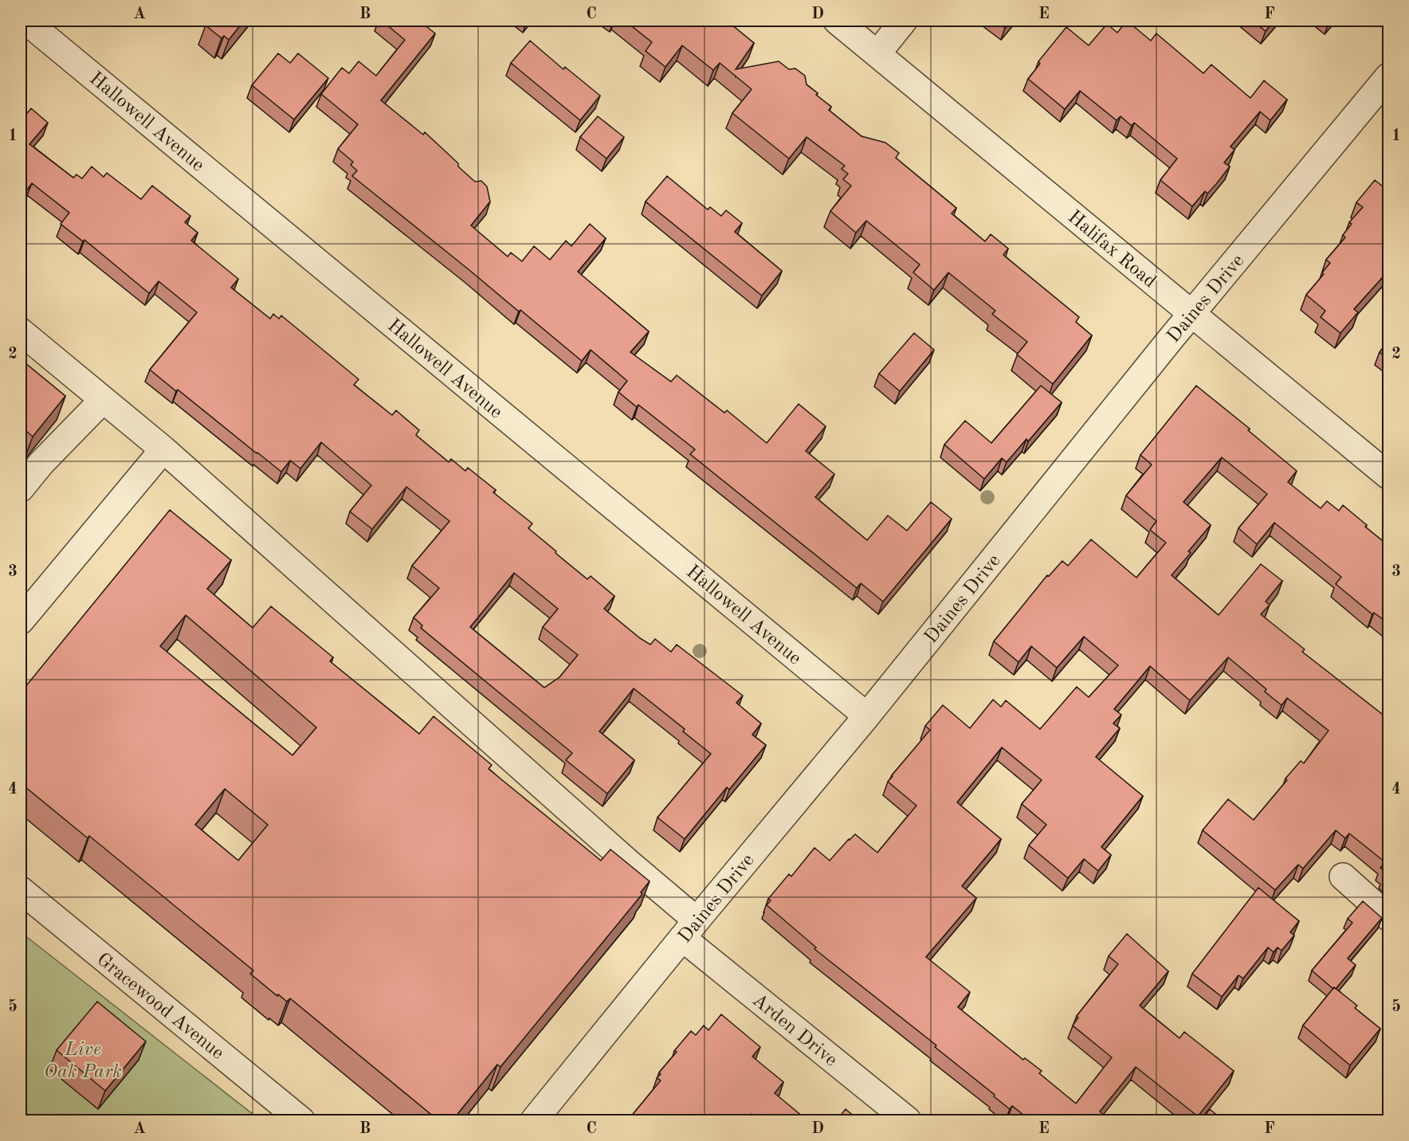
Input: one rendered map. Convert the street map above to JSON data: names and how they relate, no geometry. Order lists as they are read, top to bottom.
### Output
{
  "streets": {
    "street": [
      "Hallowell Avenue",
      "Halifax Road",
      "Daines Drive",
      "Gracewood Avenue",
      "Arden Drive"
    ]
  },
  "crossings": [
    ["Hallowell Avenue", "Daines Drive"],
    ["Halifax Road", "Daines Drive"],
    ["Daines Drive", "Arden Drive"]
  ],
  "parks": ["Live Oak Park"],
  "grid": {
    "columns": [
      "A",
      "B",
      "C",
      "D",
      "E",
      "F"
    ],
    "rows": [
      "1",
      "2",
      "3",
      "4",
      "5"
    ]
  }
}
